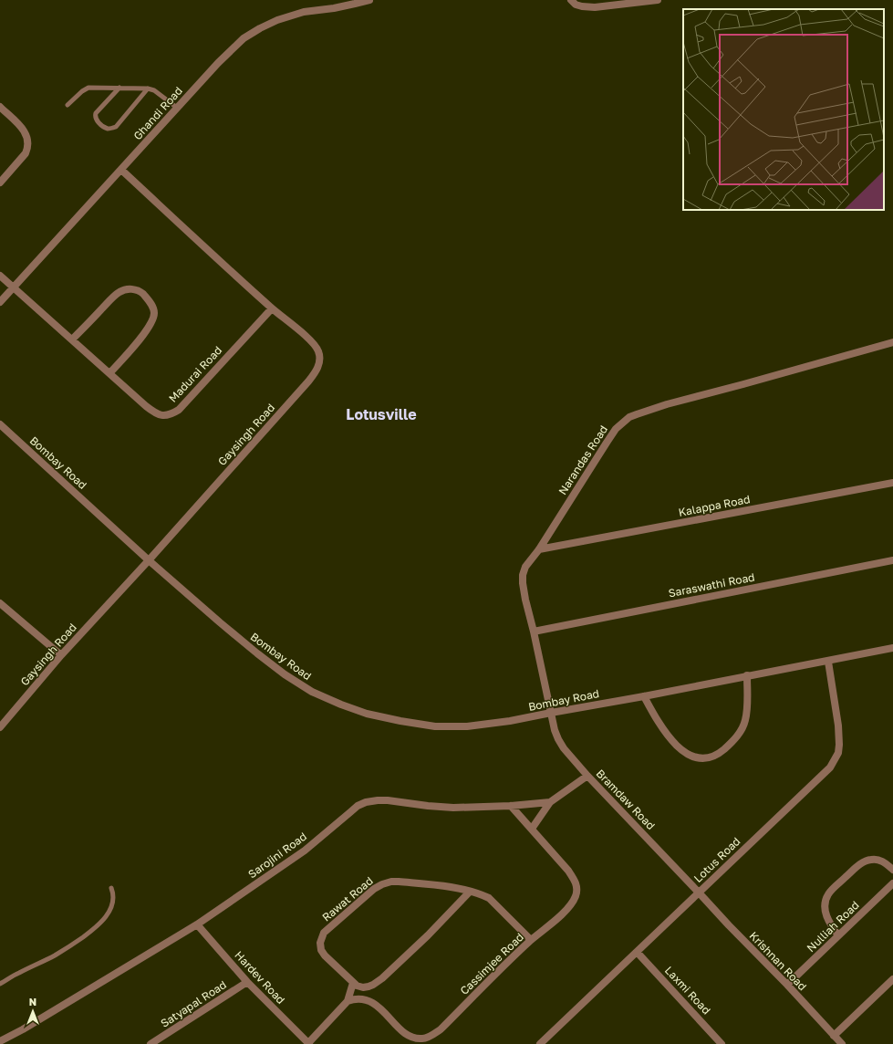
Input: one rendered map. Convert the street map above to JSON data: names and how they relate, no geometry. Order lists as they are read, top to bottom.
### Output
{
  "streets": {
    "street": [
      "Ghandi Road",
      "Madurai Road",
      "Gaysingh Road",
      "Narandas Road",
      "Bombay Road",
      "Kalappa Road",
      "Saraswathi Road",
      "Bramdaw Road",
      "Sarojini Road",
      "Lotus Road",
      "Rawat Road",
      "Nulliah Road",
      "Krishnan Road",
      "Cassimjee Road",
      "Hardev Road",
      "Laxmi Road",
      "Satyapal Road"
    ]
  },
  "crossings": [
    ["Ghandi Road", "Madurai Road"],
    ["Ghandi Road", "Gaysingh Road"],
    ["Madurai Road", "Gaysingh Road"],
    ["Gaysingh Road", "Bombay Road"],
    ["Narandas Road", "Bombay Road"],
    ["Narandas Road", "Kalappa Road"],
    ["Narandas Road", "Saraswathi Road"],
    ["Narandas Road", "Bramdaw Road"],
    ["Bombay Road", "Bramdaw Road"],
    ["Bombay Road", "Lotus Road"],
    ["Bramdaw Road", "Sarojini Road"],
    ["Bramdaw Road", "Lotus Road"],
    ["Bramdaw Road", "Krishnan Road"],
    ["Sarojini Road", "Cassimjee Road"],
    ["Sarojini Road", "Hardev Road"],
    ["Lotus Road", "Krishnan Road"],
    ["Lotus Road", "Laxmi Road"],
    ["Rawat Road", "Cassimjee Road"],
    ["Nulliah Road", "Krishnan Road"],
    ["Hardev Road", "Satyapal Road"]
  ],
  "districts": ["Lotusville"],
  "north": "top"
}
